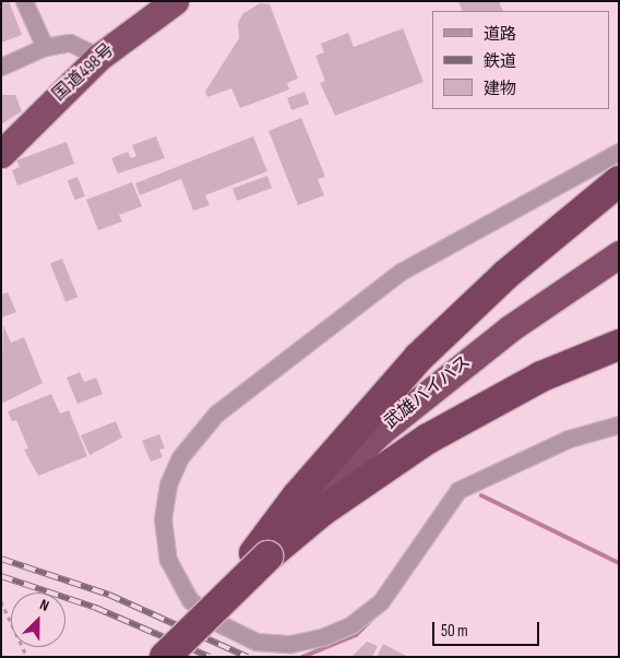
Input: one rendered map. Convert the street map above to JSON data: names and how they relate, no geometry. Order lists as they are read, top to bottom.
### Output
{
  "streets": {
    "highway": ["国道498号", "武雄バイパス"]
  },
  "legend": ["道路", "鉄道", "建物"],
  "scale_bar": "50 m",
  "north": "top right"
}
